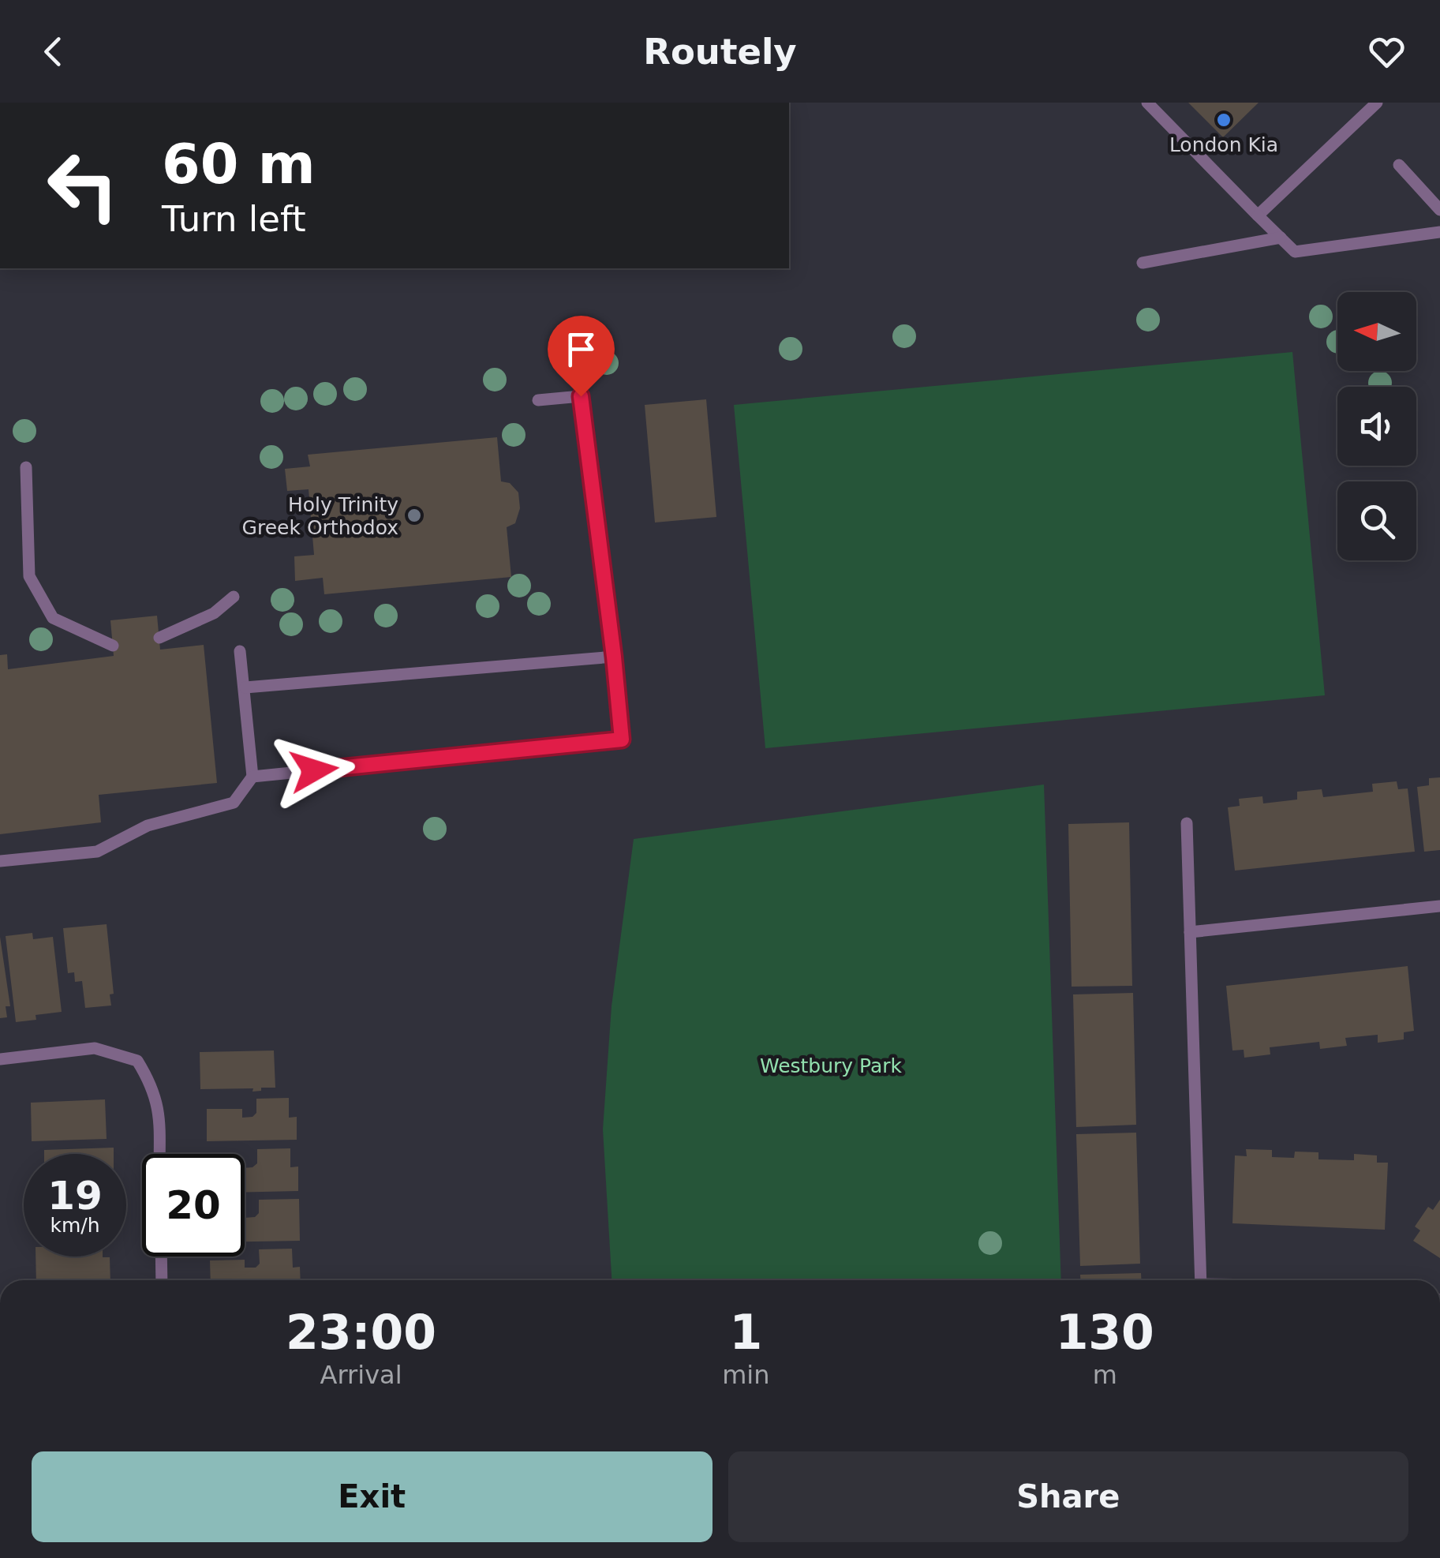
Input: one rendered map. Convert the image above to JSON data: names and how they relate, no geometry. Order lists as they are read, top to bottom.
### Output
{
  "parks": ["Westbury Park"],
  "places": ["London Kia", "Holy Trinity Greek Orthodox"],
  "north": "left",
  "page": {
    "header": "Routely",
    "turn": ["60 m", "Turn left"],
    "speed": "19 km/h",
    "limit": "20",
    "eta": [
      "23:00",
      "Arrival",
      "1",
      "min",
      "130",
      "m"
    ],
    "buttons": ["Exit", "Share"]
  }
}
